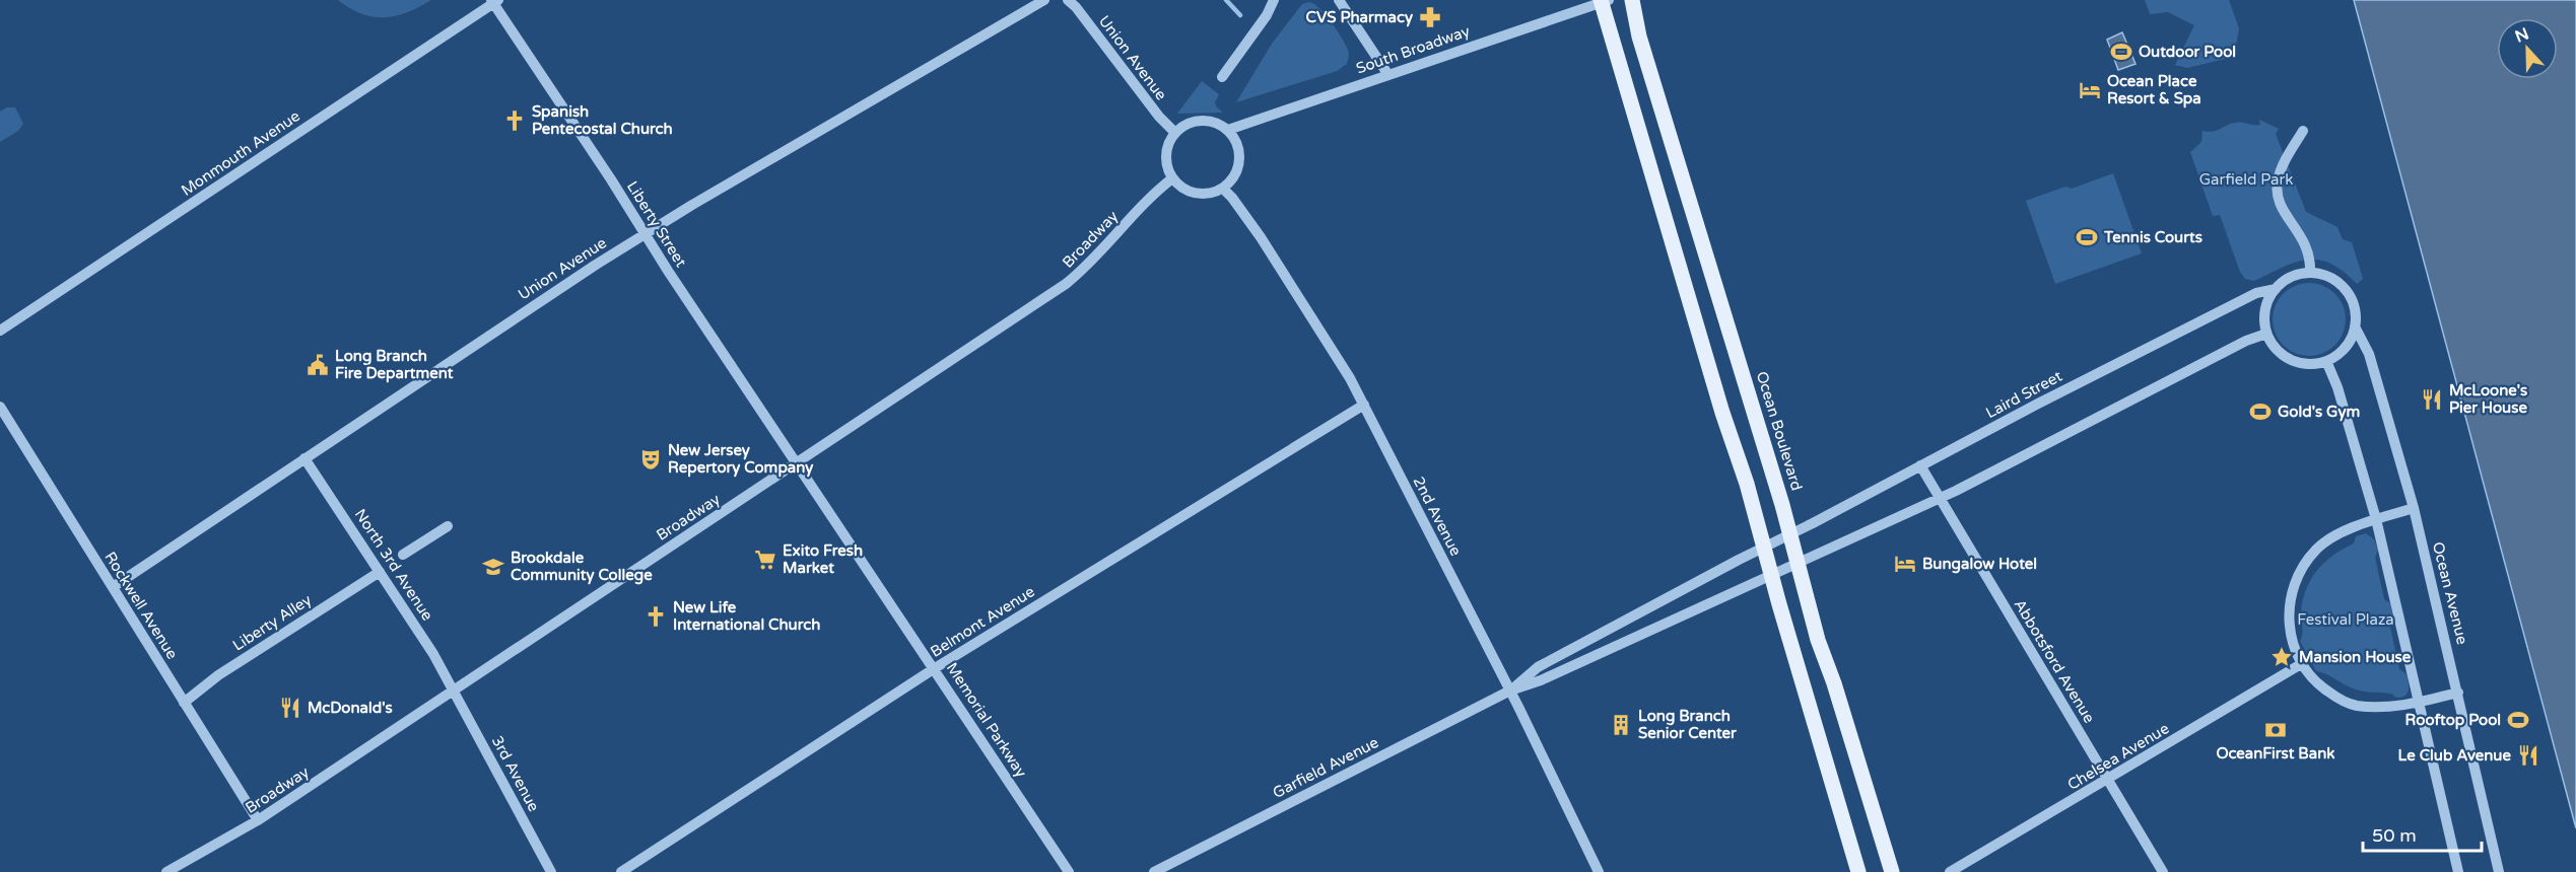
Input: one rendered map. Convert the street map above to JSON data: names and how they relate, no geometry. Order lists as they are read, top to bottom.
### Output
{
  "streets": {
    "main road": ["Ocean Boulevard"],
    "street": [
      "South Broadway",
      "Union Avenue",
      "Monmouth Avenue",
      "Liberty Street",
      "Broadway",
      "Laird Street",
      "2nd Avenue",
      "North 3rd Avenue",
      "Ocean Avenue",
      "Rockwell Avenue",
      "Belmont Avenue",
      "Liberty Alley",
      "Abbotsford Avenue",
      "Memorial Parkway",
      "Chelsea Avenue",
      "Garfield Avenue",
      "3rd Avenue"
    ]
  },
  "crossings": [
    ["South Broadway", "Union Avenue"],
    ["South Broadway", "Broadway"],
    ["South Broadway", "2nd Avenue"],
    ["Union Avenue", "Liberty Street"],
    ["Union Avenue", "Broadway"],
    ["Union Avenue", "2nd Avenue"],
    ["Union Avenue", "North 3rd Avenue"],
    ["Union Avenue", "Rockwell Avenue"],
    ["Monmouth Avenue", "Liberty Street"],
    ["Liberty Street", "Broadway"],
    ["Liberty Street", "Memorial Parkway"],
    ["Broadway", "2nd Avenue"],
    ["Broadway", "North 3rd Avenue"],
    ["Broadway", "Rockwell Avenue"],
    ["Broadway", "Memorial Parkway"],
    ["Broadway", "3rd Avenue"],
    ["Laird Street", "Ocean Boulevard"],
    ["Laird Street", "Ocean Avenue"],
    ["Laird Street", "Abbotsford Avenue"],
    ["Laird Street", "Garfield Avenue"],
    ["Ocean Boulevard", "Garfield Avenue"],
    ["2nd Avenue", "Belmont Avenue"],
    ["2nd Avenue", "Garfield Avenue"],
    ["North 3rd Avenue", "Liberty Alley"],
    ["North 3rd Avenue", "3rd Avenue"],
    ["Rockwell Avenue", "Liberty Alley"],
    ["Belmont Avenue", "Memorial Parkway"],
    ["Abbotsford Avenue", "Chelsea Avenue"]
  ],
  "parks": ["Garfield Park", "Festival Plaza"],
  "places": {
    "pharmacy": ["CVS Pharmacy"],
    "sports": [
      "Outdoor Pool",
      "Tennis Courts",
      "Gold's Gym",
      "Rooftop Pool"
    ],
    "hotel": ["Ocean Place Resort & Spa", "Bungalow Hotel"],
    "church": ["Spanish Pentecostal Church", "New Life International Church"],
    "public building": ["Long Branch Fire Department"],
    "restaurant": ["McLoone's Pier House", "McDonald's", "Le Club Avenue"],
    "theatre": ["New Jersey Repertory Company"],
    "supermarket": ["Exito Fresh Market"],
    "school or university": ["Brookdale Community College"],
    "place": ["Mansion House"],
    "building": ["Long Branch Senior Center"],
    "bank": ["OceanFirst Bank"]
  },
  "scale_bar": "50 m",
  "north": "top"
}
